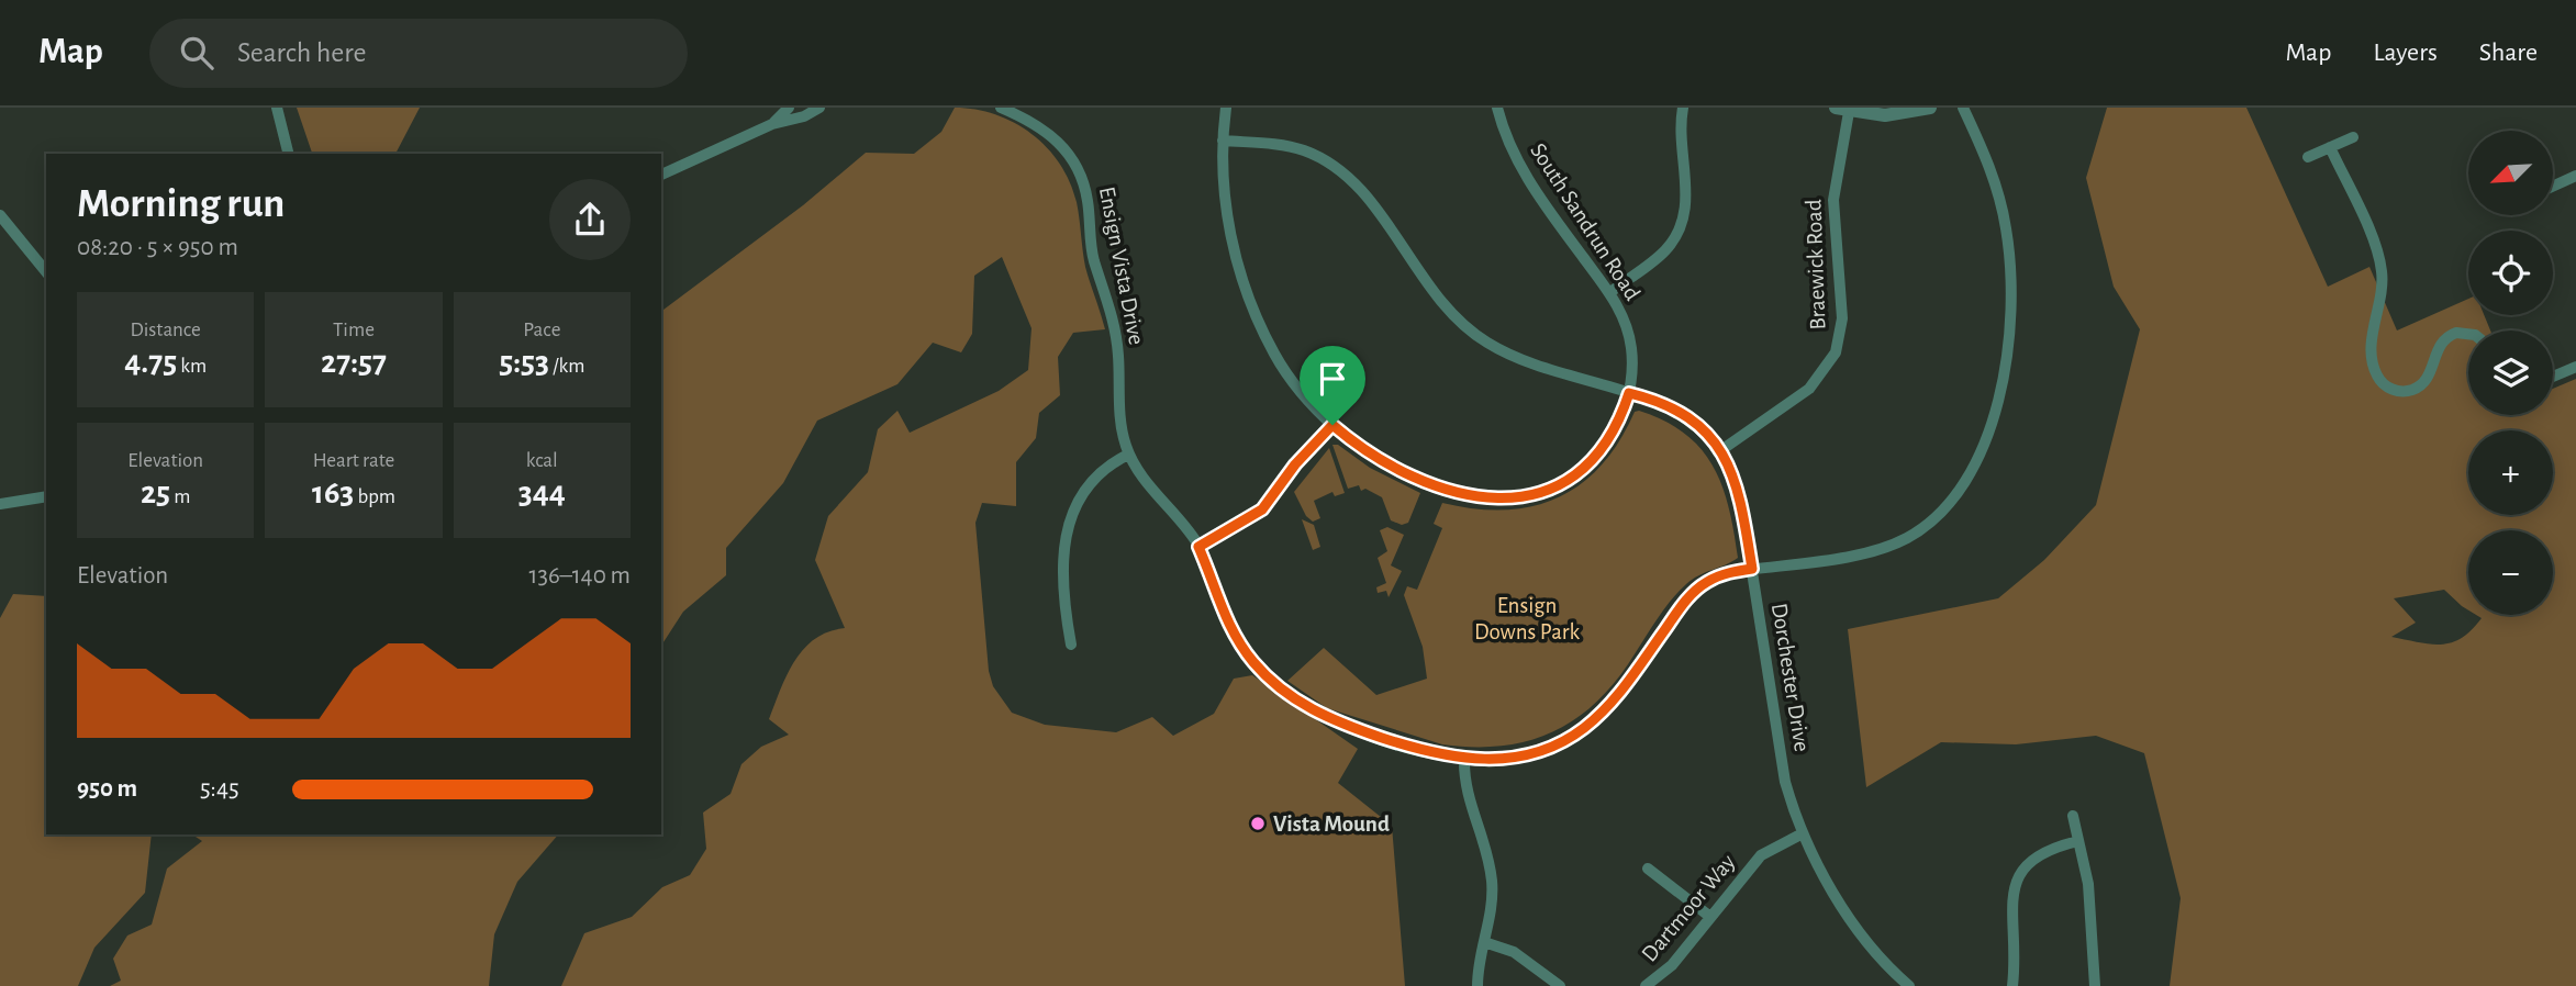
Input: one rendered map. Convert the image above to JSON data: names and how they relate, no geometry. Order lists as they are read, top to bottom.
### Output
{
  "streets": {
    "street": [
      "South Sandrun Road",
      "Braewick Road",
      "Ensign Vista Drive",
      "Dorchester Drive",
      "Dartmoor Way"
    ]
  },
  "crossings": [
    ["South Sandrun Road", "Dorchester Drive"],
    ["Braewick Road", "Dorchester Drive"],
    ["Ensign Vista Drive", "Dorchester Drive"],
    ["Dorchester Drive", "Dartmoor Way"]
  ],
  "parks": ["Ensign Downs Park"],
  "places": ["Vista Mound"],
  "north": "bottom left",
  "page": {
    "header": "Map",
    "search": "Search here",
    "nav": ["Map", "Layers", "Share"],
    "map_buttons": ["+", "−"],
    "heading": ["Morning run", "08:20 · 5 × 950 m"],
    "stats": [
      ["Distance", "4.75 km"],
      ["Time", "27:57"],
      ["Pace", "5:53 /km"],
      ["Elevation", "25 m"],
      ["Heart rate", "163 bpm"],
      ["kcal", "344"]
    ],
    "chart": ["Elevation", "136–140 m"],
    "list": [
      {
        "name": "950 m",
        "note": "5:45"
      }
    ]
  }
}
